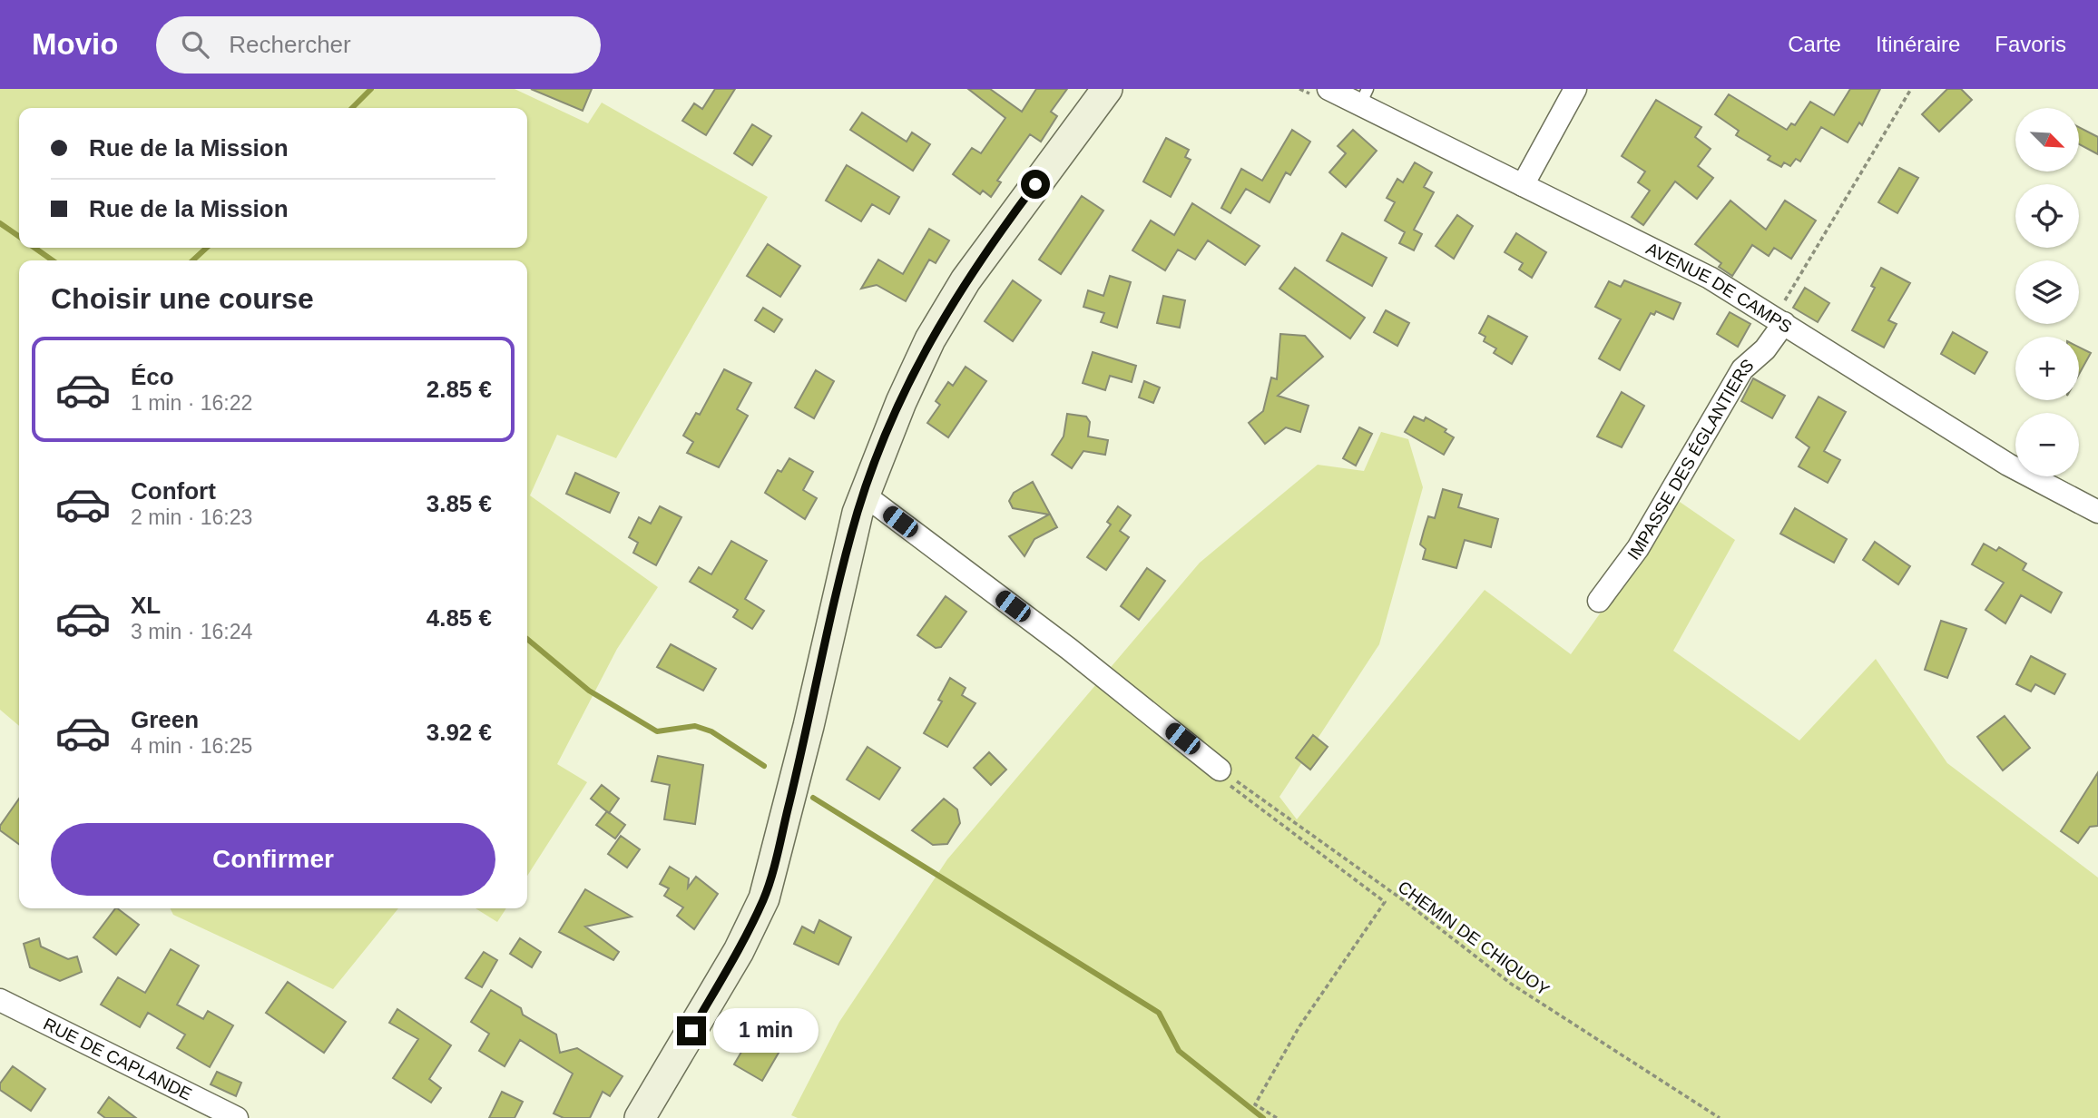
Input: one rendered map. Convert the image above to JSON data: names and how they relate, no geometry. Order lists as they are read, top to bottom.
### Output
{
  "streets": {
    "street": ["AVENUE DE CAMPS", "IMPASSE DES ÉGLANTIERS", "RUE DE CAPLANDE"],
    "path": ["CHEMIN DE CHIQUOY"]
  },
  "crossings": [
    ["AVENUE DE CAMPS", "IMPASSE DES ÉGLANTIERS"]
  ],
  "north": "bottom right",
  "page": {
    "header": "Movio",
    "search": "Rechercher",
    "nav": ["Carte", "Itinéraire", "Favoris"],
    "map_buttons": ["+", "−"],
    "banner": ["Rue de la Mission", "Rue de la Mission"],
    "heading": "Choisir une course",
    "list": [
      {
        "name": "Éco",
        "note": "1 min · 16:22",
        "value": "2.85 €"
      },
      {
        "name": "Confort",
        "note": "2 min · 16:23",
        "value": "3.85 €"
      },
      {
        "name": "XL",
        "note": "3 min · 16:24",
        "value": "4.85 €"
      },
      {
        "name": "Green",
        "note": "4 min · 16:25",
        "value": "3.92 €"
      }
    ],
    "buttons": "Confirmer",
    "bubble": "1 min"
  }
}
